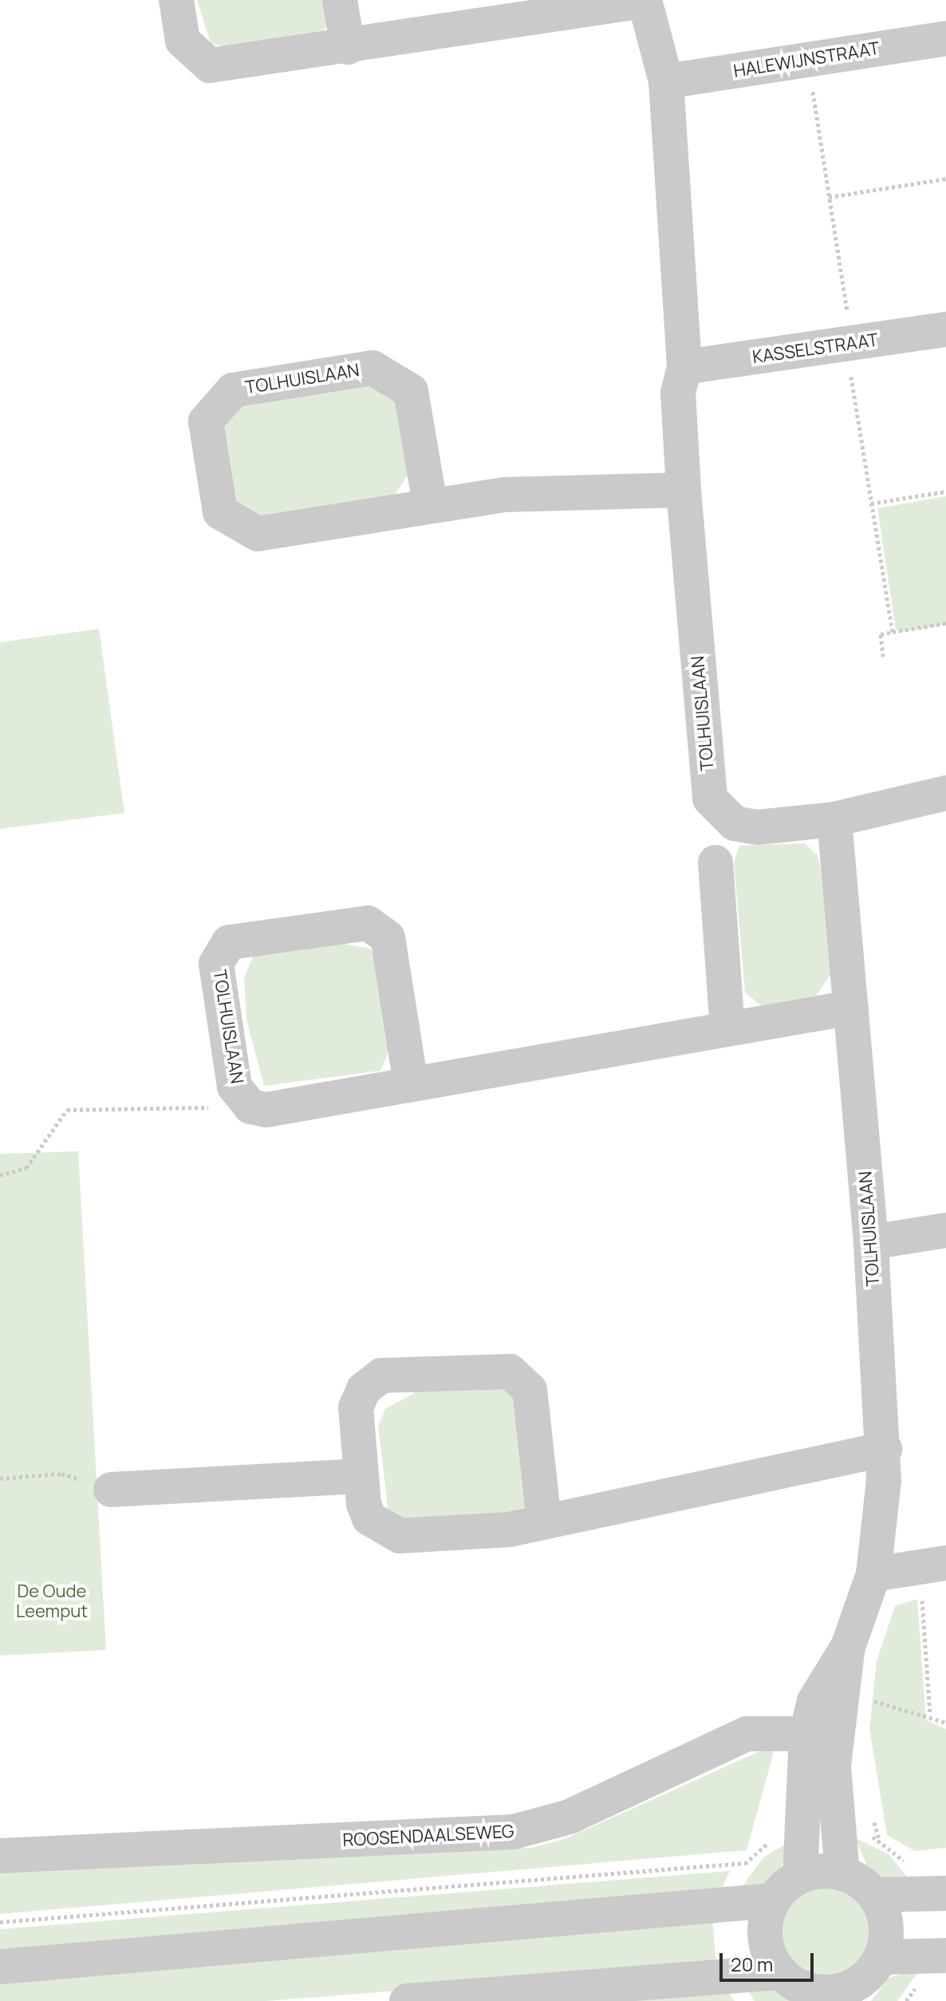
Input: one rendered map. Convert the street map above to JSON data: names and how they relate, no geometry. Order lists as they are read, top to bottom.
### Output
{
  "streets": {
    "street": [
      "HALEWIJNSTRAAT",
      "KASSELSTRAAT",
      "TOLHUISLAAN",
      "ROOSENDAALSEWEG"
    ]
  },
  "crossings": [
    ["HALEWIJNSTRAAT", "TOLHUISLAAN"],
    ["KASSELSTRAAT", "TOLHUISLAAN"],
    ["TOLHUISLAAN", "ROOSENDAALSEWEG"]
  ],
  "parks": ["De Oude Leemput"],
  "scale_bar": "20 m"
}
